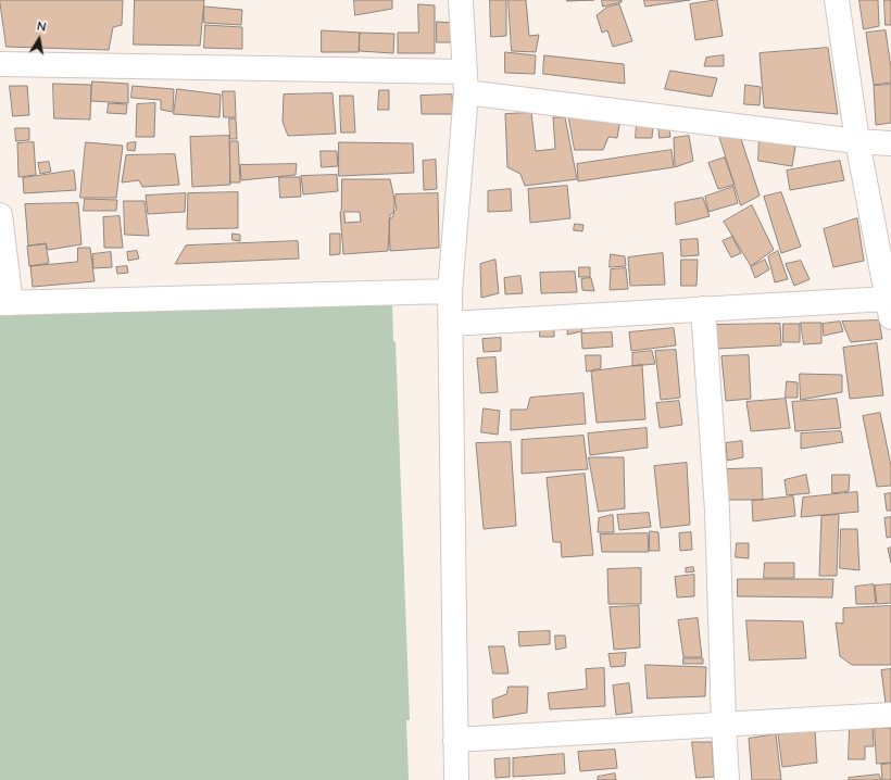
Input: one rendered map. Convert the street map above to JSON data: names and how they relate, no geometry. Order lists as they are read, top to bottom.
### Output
{
  "north": "top"
}
